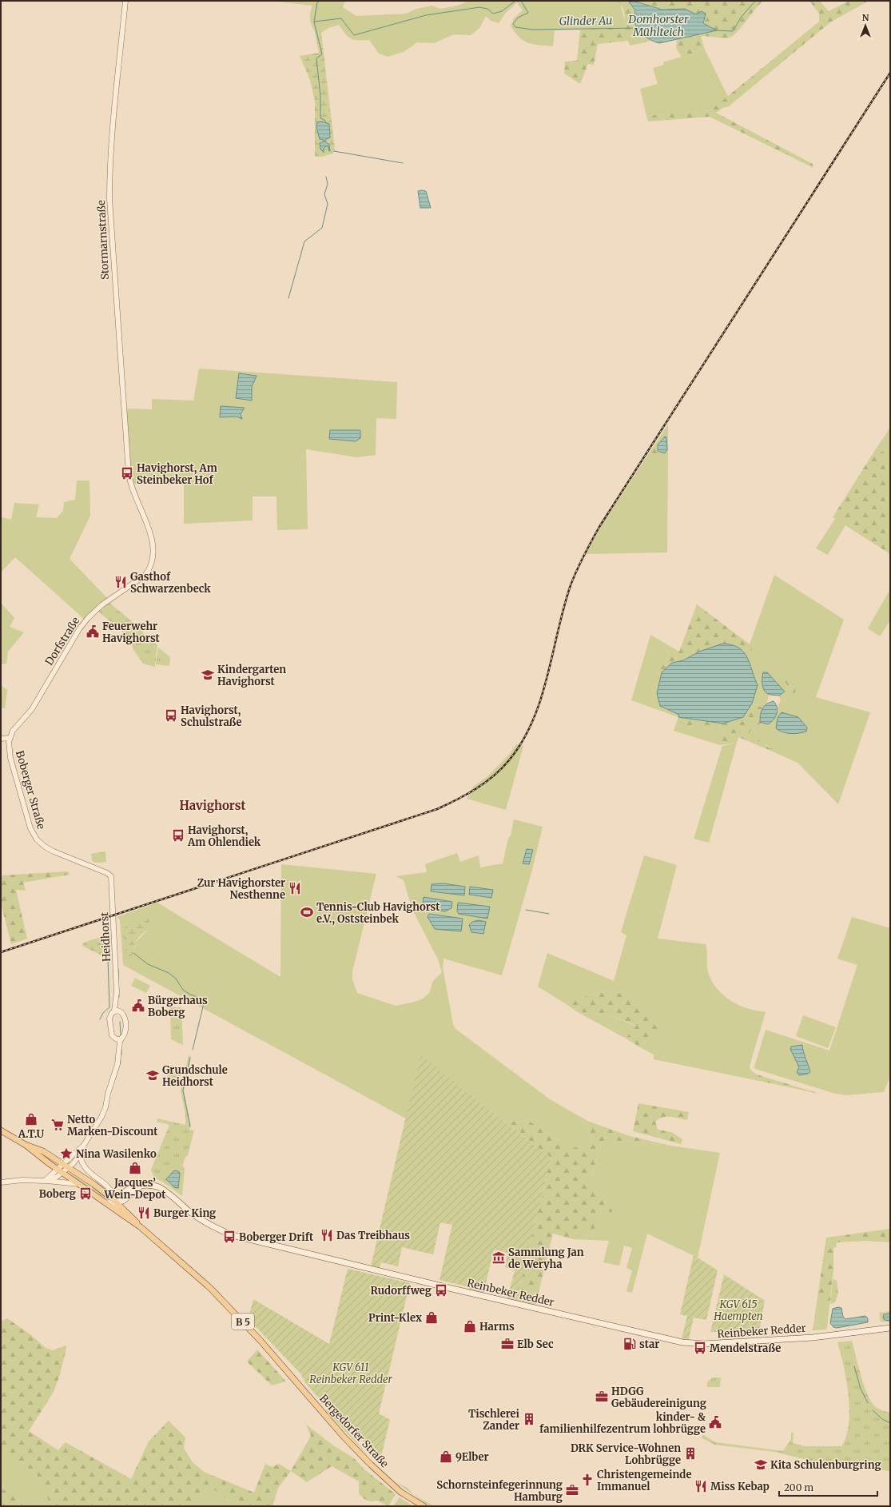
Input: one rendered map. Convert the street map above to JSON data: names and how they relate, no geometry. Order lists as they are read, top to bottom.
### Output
{
  "streets": {
    "main road": ["Reinbeker Redder", "B 5", "Bergedorfer Straße"],
    "street": [
      "Stormarnstraße",
      "Dorfstraße",
      "Boberger Straße",
      "Heidhorst"
    ]
  },
  "crossings": [
    ["Stormarnstraße", "Dorfstraße"],
    ["Dorfstraße", "Boberger Straße"],
    ["Boberger Straße", "Heidhorst"],
    ["Heidhorst", "Bergedorfer Straße"],
    ["Reinbeker Redder", "Bergedorfer Straße"]
  ],
  "districts": ["Havighorst"],
  "water": ["Domhorster Mühlteich", "Glinder Au"],
  "parks": ["KGV 615 Haempten", "KGV 611 Reinbeker Redder"],
  "places": {
    "bus stop": [
      "Havighorst, Am Steinbeker Hof",
      "Havighorst, Schulstraße",
      "Havighorst, Am Ohlendiek",
      "Boberg",
      "Boberger Drift",
      "Rudorffweg",
      "Mendelstraße"
    ],
    "restaurant": [
      "Gasthof Schwarzenbeck",
      "Zur Havighorster Nesthenne",
      "Burger King",
      "Das Treibhaus",
      "Miss Kebap"
    ],
    "public building": ["Feuerwehr Havighorst", "Bürgerhaus Boberg", "kinder- & familienhilfezentrum lohbrügge"],
    "school or university": ["Kindergarten Havighorst", "Grundschule Heidhorst", "Kita Schulenburgring"],
    "sports": ["Tennis-Club Havighorst e.V., Oststeinbek"],
    "shop": [
      "A.T.U",
      "Jacques’ Wein-Depot",
      "Print-Klex",
      "Harms",
      "9Elber"
    ],
    "supermarket": ["Netto Marken-Discount"],
    "place": ["Nina Wasilenko"],
    "museum": ["Sammlung Jan de Weryha"],
    "office": ["Elb Sec", "HDGG Gebäudereinigung", "Schornsteinfegerinnung Hamburg"],
    "fuel station": ["star"],
    "building": ["Tischlerei Zander", "DRK Service-Wohnen Lohbrügge"],
    "church": ["Christengemeinde Immanuel"]
  },
  "scale_bar": "200 m",
  "north": "top"
}
